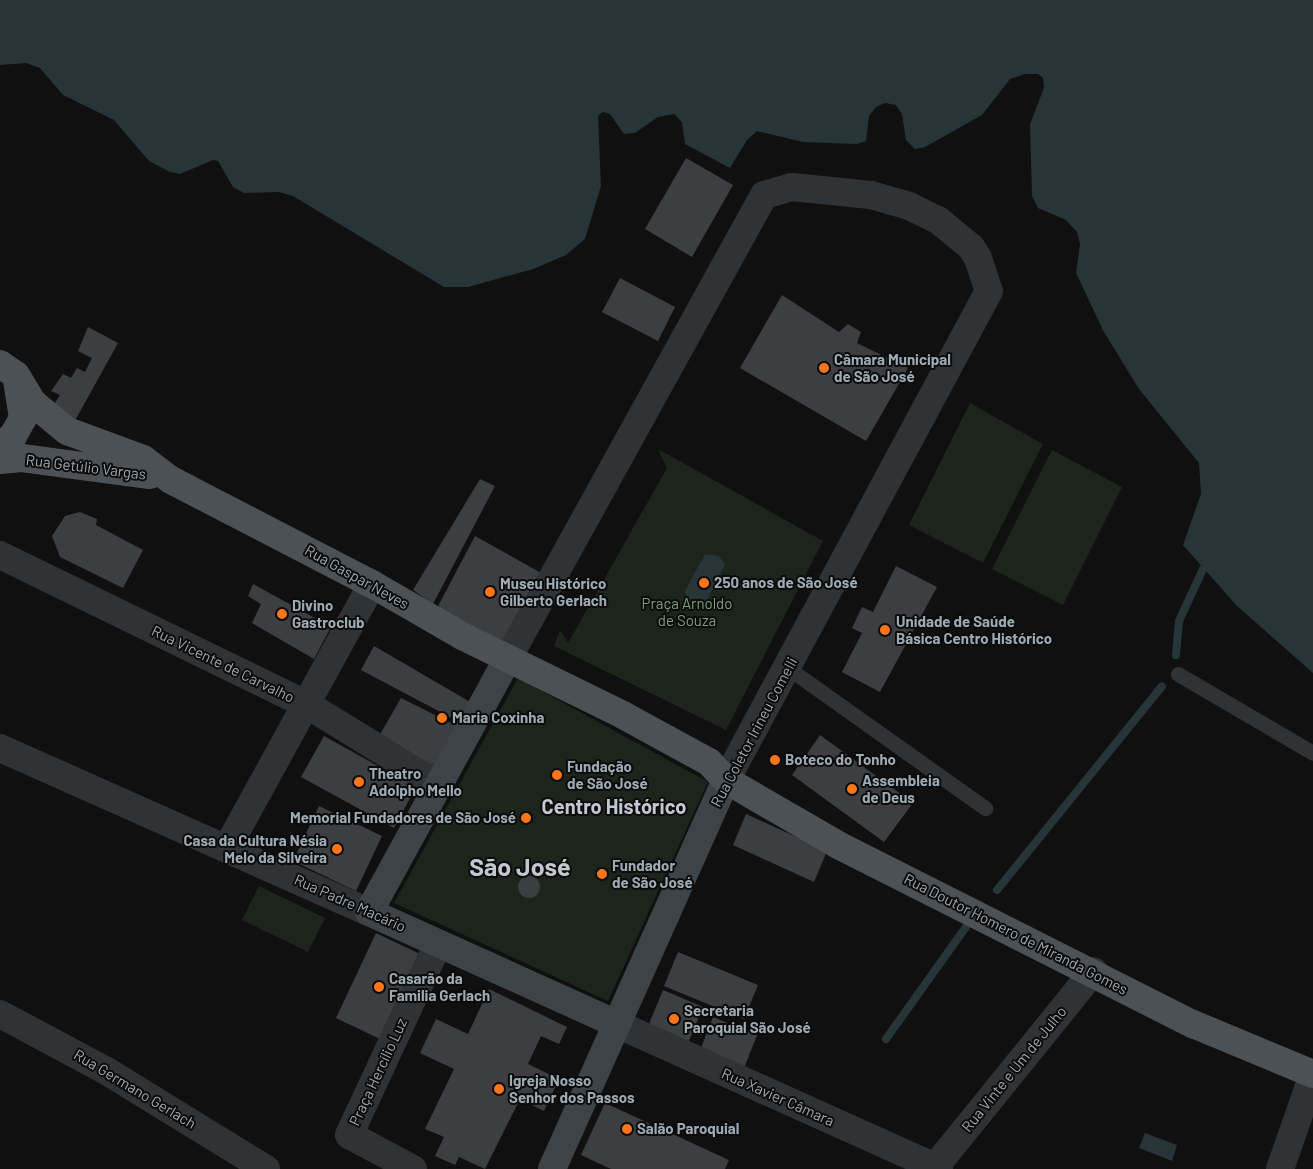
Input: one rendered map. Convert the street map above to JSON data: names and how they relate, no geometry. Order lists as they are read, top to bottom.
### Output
{
  "streets": {
    "main road": [
      "Rua Getúlio Vargas",
      "Rua Gaspar Neves",
      "Rua Coletor Irineu Comelli",
      "Rua Padre Macário",
      "Rua Doutor Homero de Miranda Gomes"
    ],
    "street": [
      "Rua Vicente de Carvalho",
      "Rua Vinte e Um de Julho",
      "Praça Hercílio Luz",
      "Rua Germano Gerlach",
      "Rua Xavier Câmara"
    ]
  },
  "crossings": [
    ["Rua Getúlio Vargas", "Rua Gaspar Neves"],
    ["Rua Gaspar Neves", "Rua Coletor Irineu Comelli"],
    ["Rua Gaspar Neves", "Rua Doutor Homero de Miranda Gomes"],
    ["Rua Coletor Irineu Comelli", "Rua Padre Macário"],
    ["Rua Coletor Irineu Comelli", "Rua Doutor Homero de Miranda Gomes"],
    ["Rua Coletor Irineu Comelli", "Rua Xavier Câmara"],
    ["Rua Padre Macário", "Praça Hercílio Luz"],
    ["Rua Padre Macário", "Rua Xavier Câmara"],
    ["Rua Doutor Homero de Miranda Gomes", "Rua Vinte e Um de Julho"],
    ["Rua Vinte e Um de Julho", "Rua Xavier Câmara"]
  ],
  "districts": ["Centro Histórico", "São José"],
  "parks": ["Praça Arnoldo de Souza"],
  "places": [
    "Câmara Municipal de São José",
    "250 anos de São José",
    "Museu Histórico Gilberto Gerlach",
    "Divino Gastroclub",
    "Unidade de Saúde Básica Centro Histórico",
    "Maria Coxinha",
    "Boteco do Tonho",
    "Fundação de São José",
    "Theatro Adolpho Mello",
    "Assembleia de Deus",
    "Memorial Fundadores de São José",
    "Casa da Cultura Nésia Melo da Silveira",
    "Fundador de São José",
    "Casarão da Familia Gerlach",
    "Secretaria Paroquial São José",
    "Igreja Nosso Senhor dos Passos",
    "Salão Paroquial"
  ]
}
